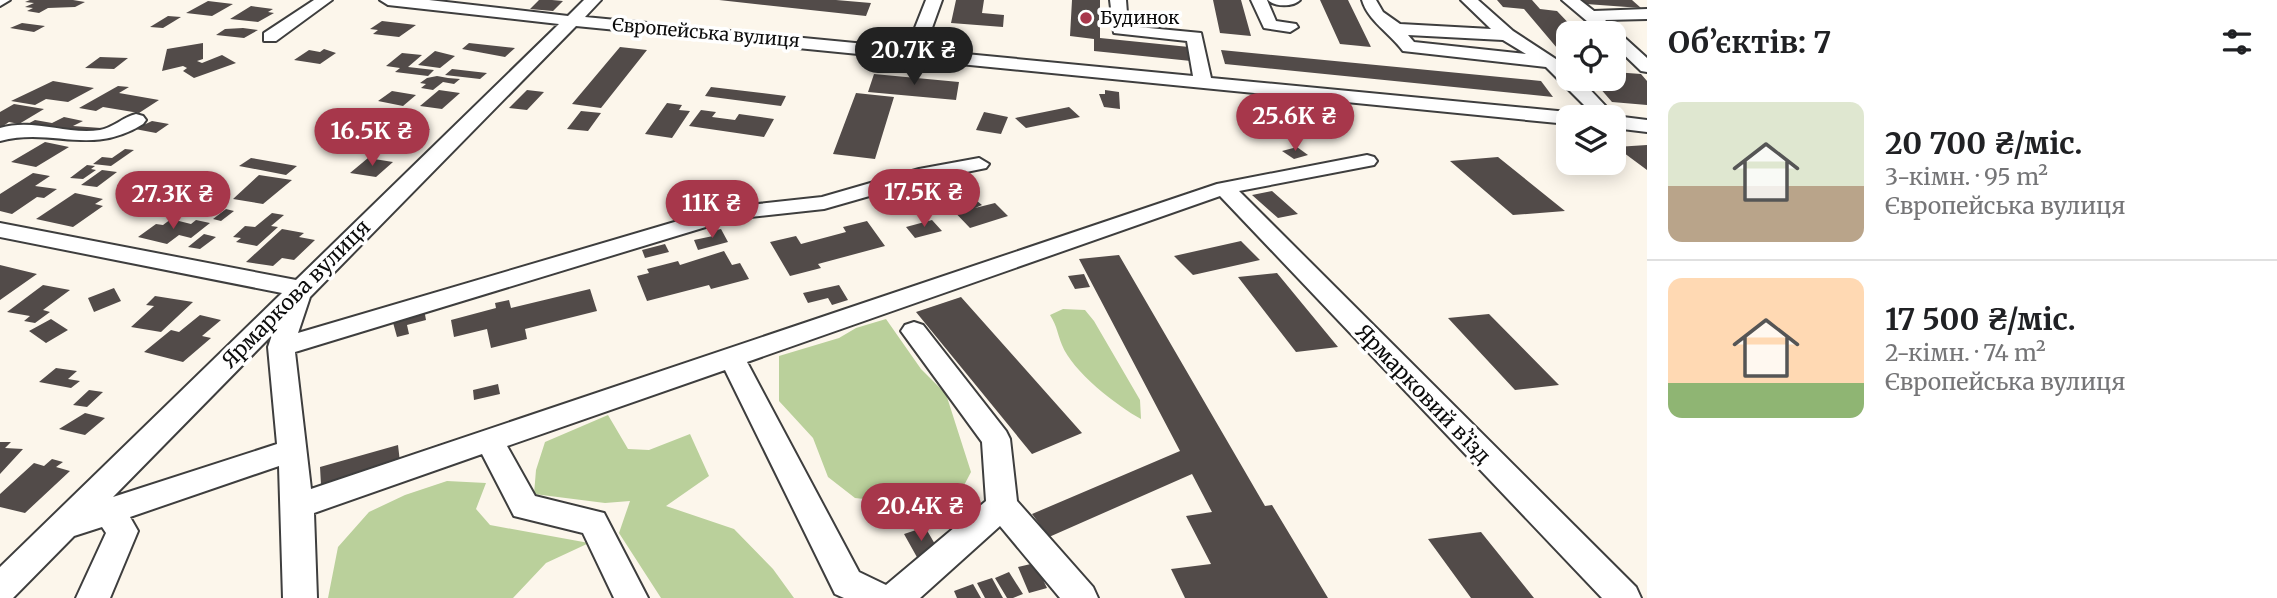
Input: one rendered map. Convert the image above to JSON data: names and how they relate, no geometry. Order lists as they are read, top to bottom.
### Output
{
  "streets": {
    "street": ["Європейська вулиця", "Ярмаркова вулиця", "Ярмарковий вʼїзд"]
  },
  "crossings": [
    ["Європейська вулиця", "Ярмаркова вулиця"]
  ],
  "places": ["Будинок"],
  "page": {
    "heading": "Об’єктів: 7",
    "price": [
      "20.7K ₴",
      "25.6K ₴",
      "16.5K ₴",
      "17.5K ₴",
      "27.3K ₴",
      "11K ₴",
      "20.4K ₴"
    ],
    "list": [
      {
        "name": "20 700 ₴/міс.",
        "note": "3-кімн. · 95 m² · Європейська вулиця"
      },
      {
        "name": "17 500 ₴/міс.",
        "note": "2-кімн. · 74 m² · Європейська вулиця"
      }
    ]
  }
}
